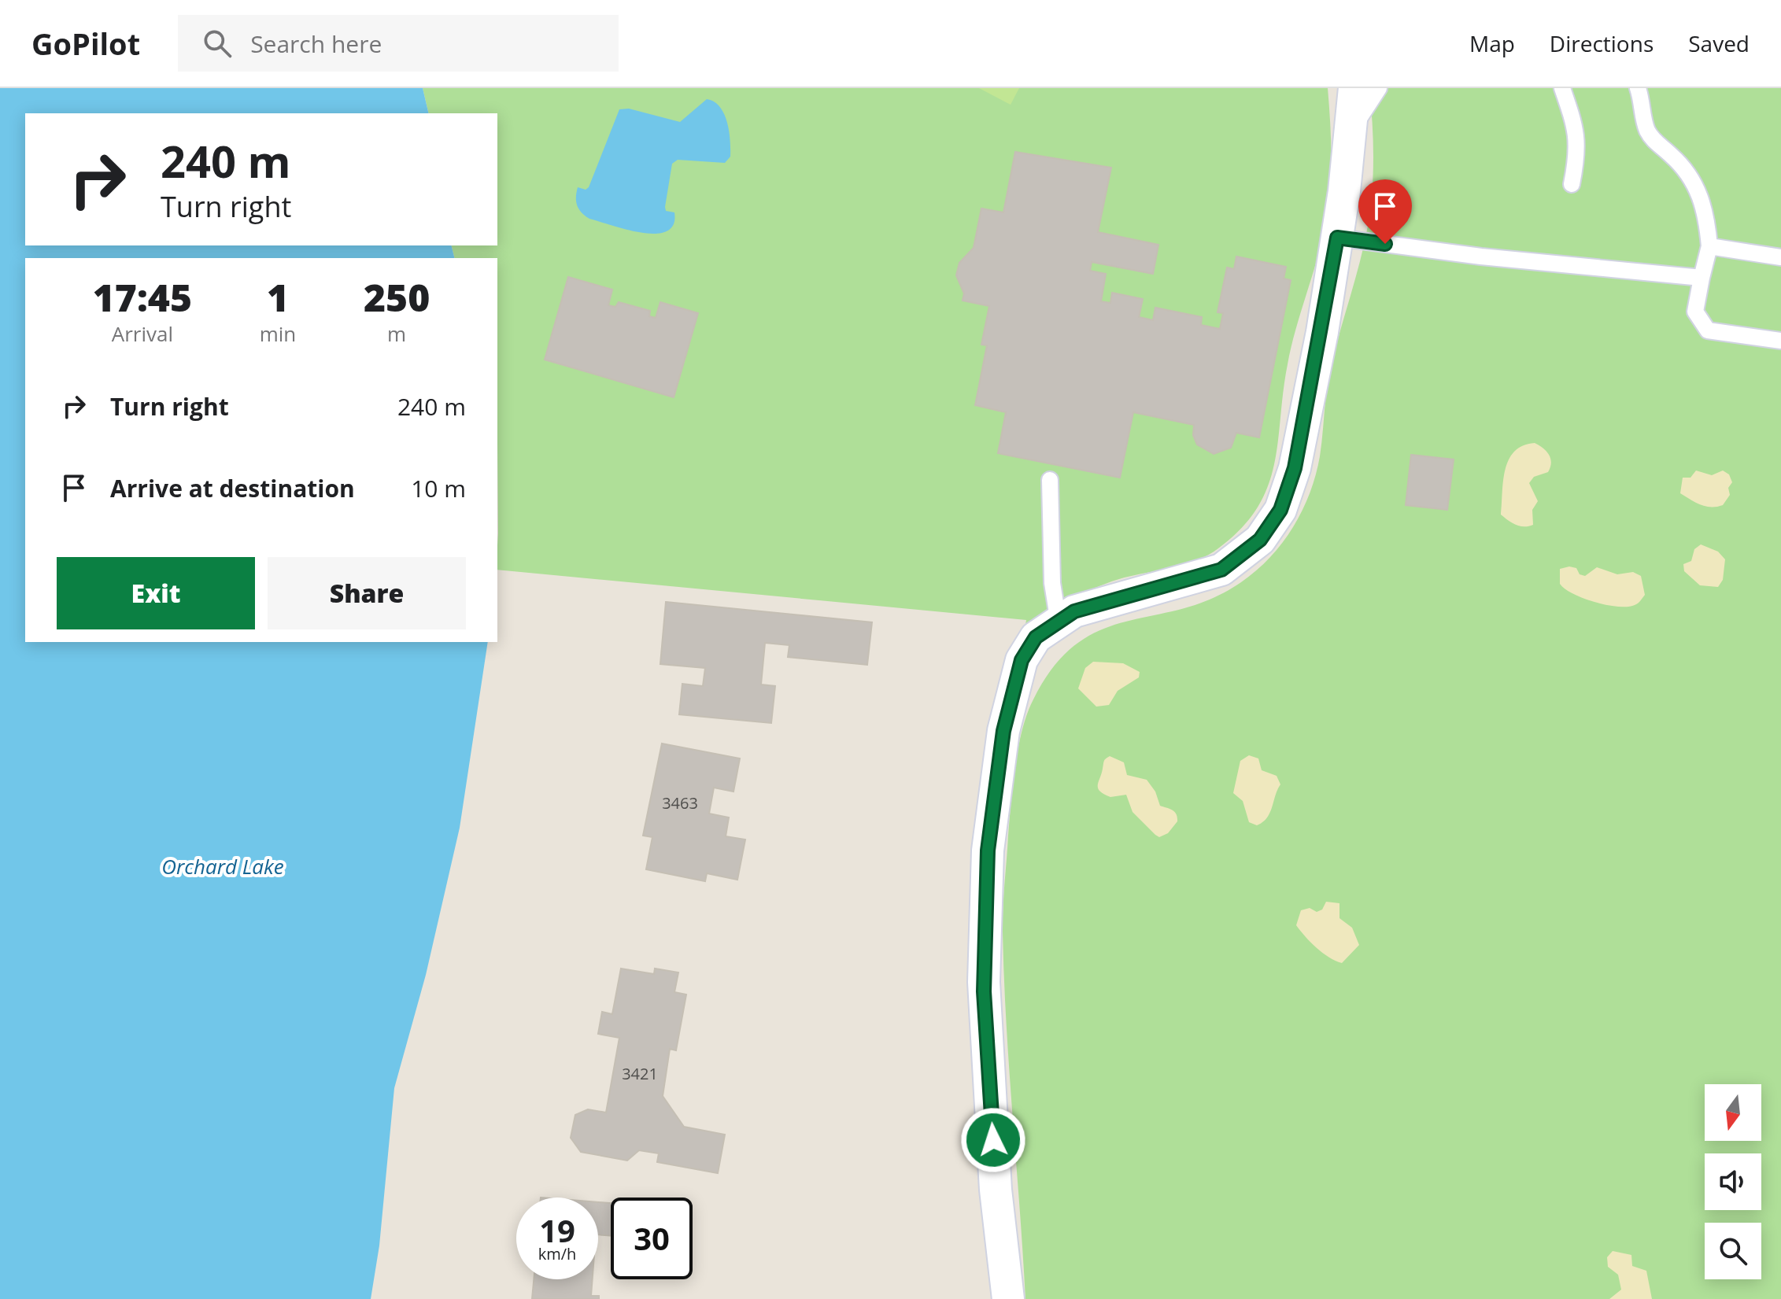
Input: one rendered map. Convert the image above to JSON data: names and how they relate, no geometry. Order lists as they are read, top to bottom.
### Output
{
  "water": ["Orchard Lake"],
  "house_numbers": ["3463", "3421"],
  "north": "bottom",
  "page": {
    "header": "GoPilot",
    "search": "Search here",
    "nav": ["Map", "Directions", "Saved"],
    "turn": ["240 m", "Turn right"],
    "eta": [
      "17:45",
      "Arrival",
      "1",
      "min",
      "250",
      "m"
    ],
    "list": [
      {
        "name": "Turn right",
        "value": "240 m"
      },
      {
        "name": "Arrive at destination",
        "value": "10 m"
      }
    ],
    "buttons": ["Exit", "Share"],
    "speed": "19 km/h",
    "limit": "30"
  }
}
